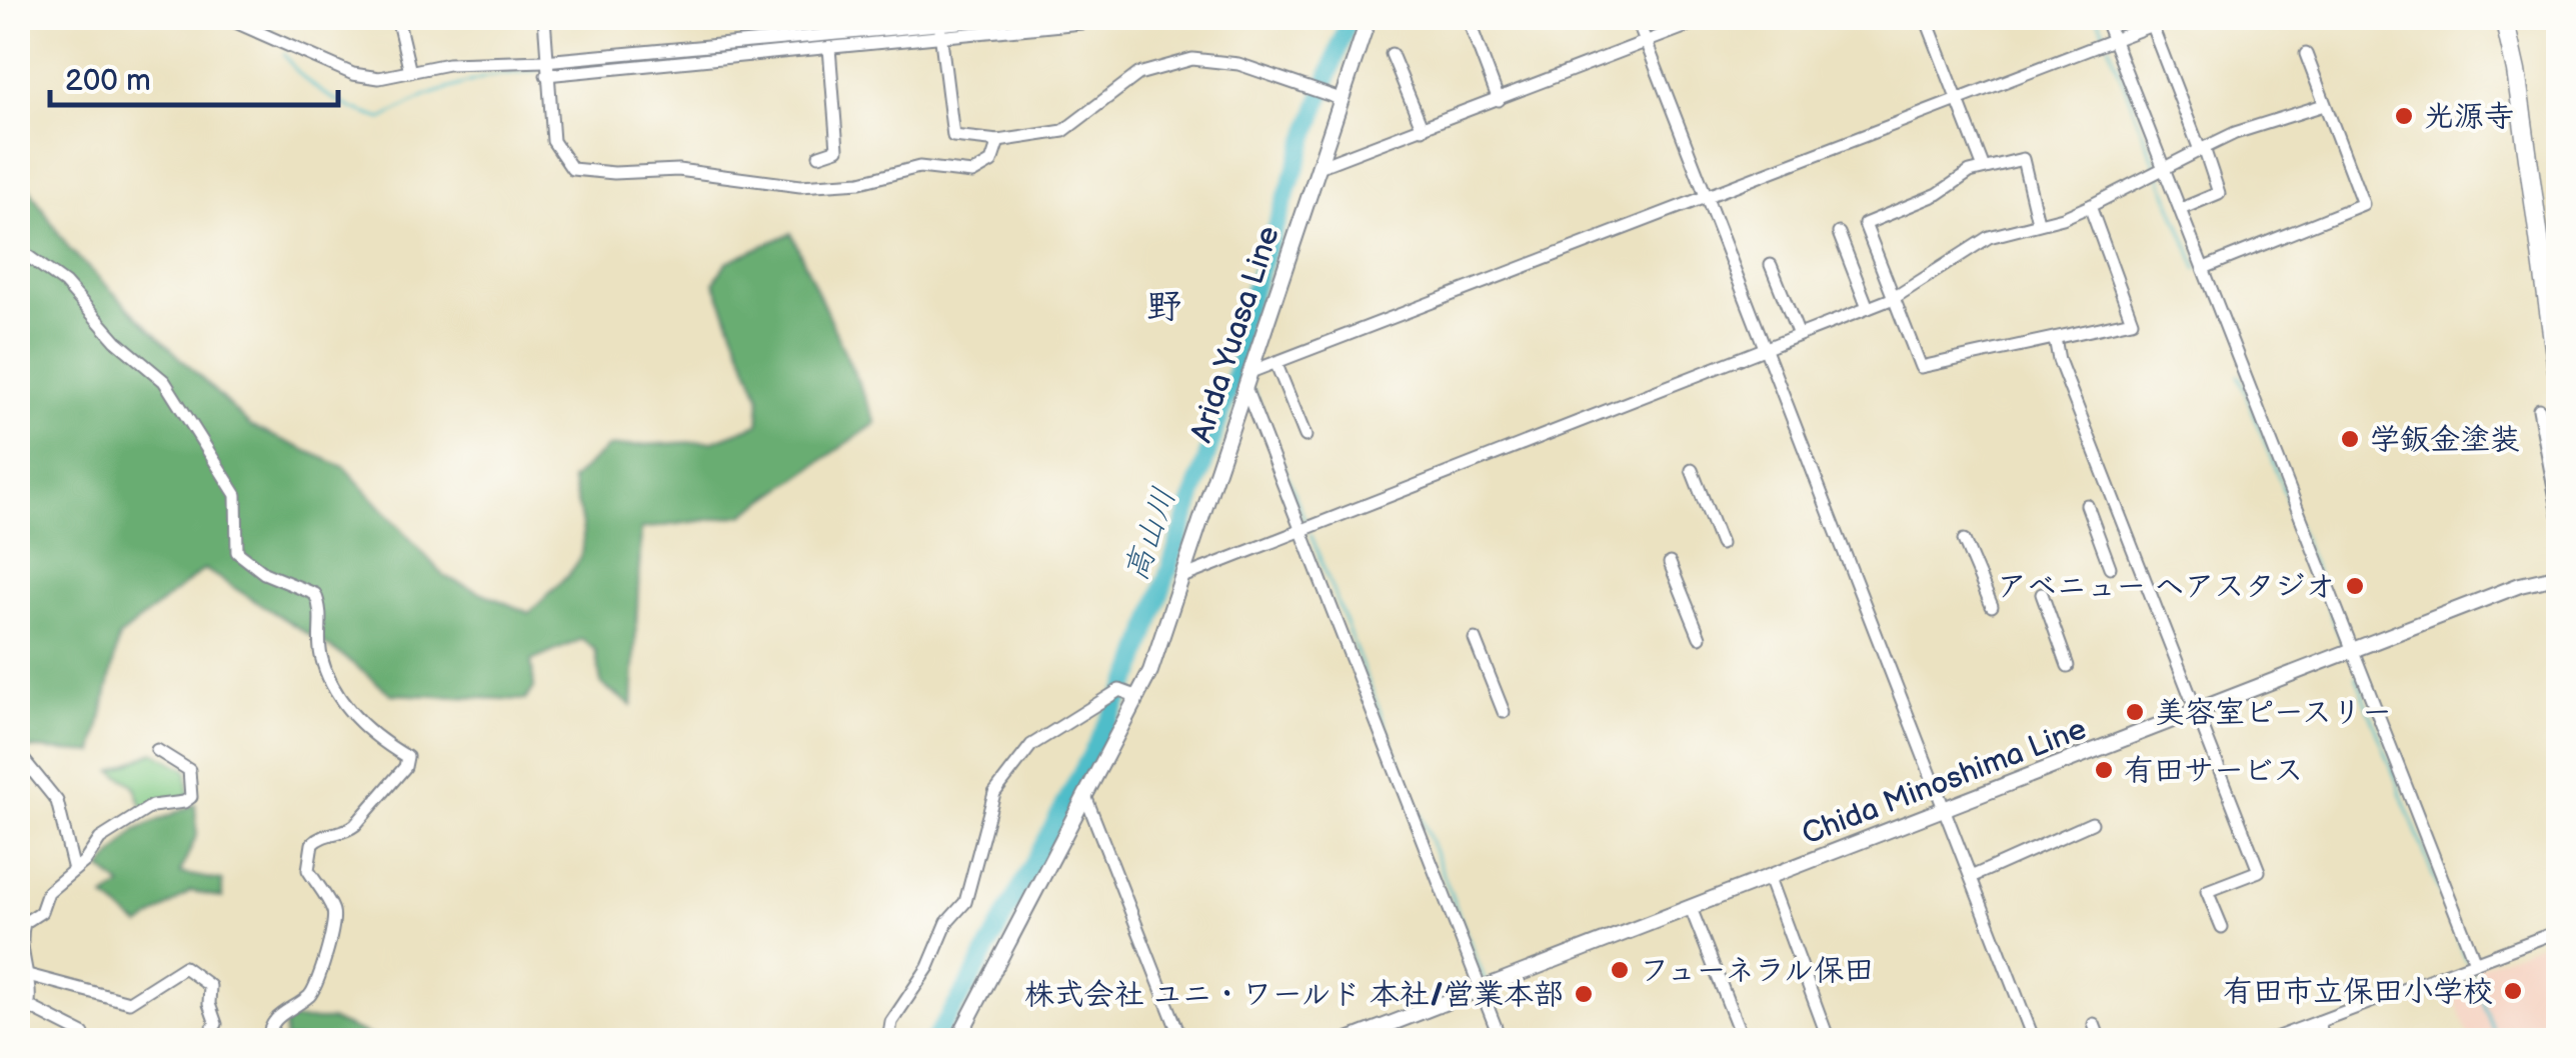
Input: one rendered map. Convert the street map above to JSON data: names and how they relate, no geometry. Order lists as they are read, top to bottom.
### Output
{
  "streets": {
    "main road": ["Arida Yuasa Line", "Chida Minoshima Line"]
  },
  "districts": ["野"],
  "water": ["高山川"],
  "places": [
    "光源寺",
    "学鈑金塗装",
    "アベニュー ヘアスタジオ",
    "美容室ピースリー",
    "有田サービス",
    "フューネラル保田",
    "有田市立保田小学校",
    "株式会社 ユニ・ワールド 本社/営業本部"
  ],
  "scale_bar": "200 m"
}
